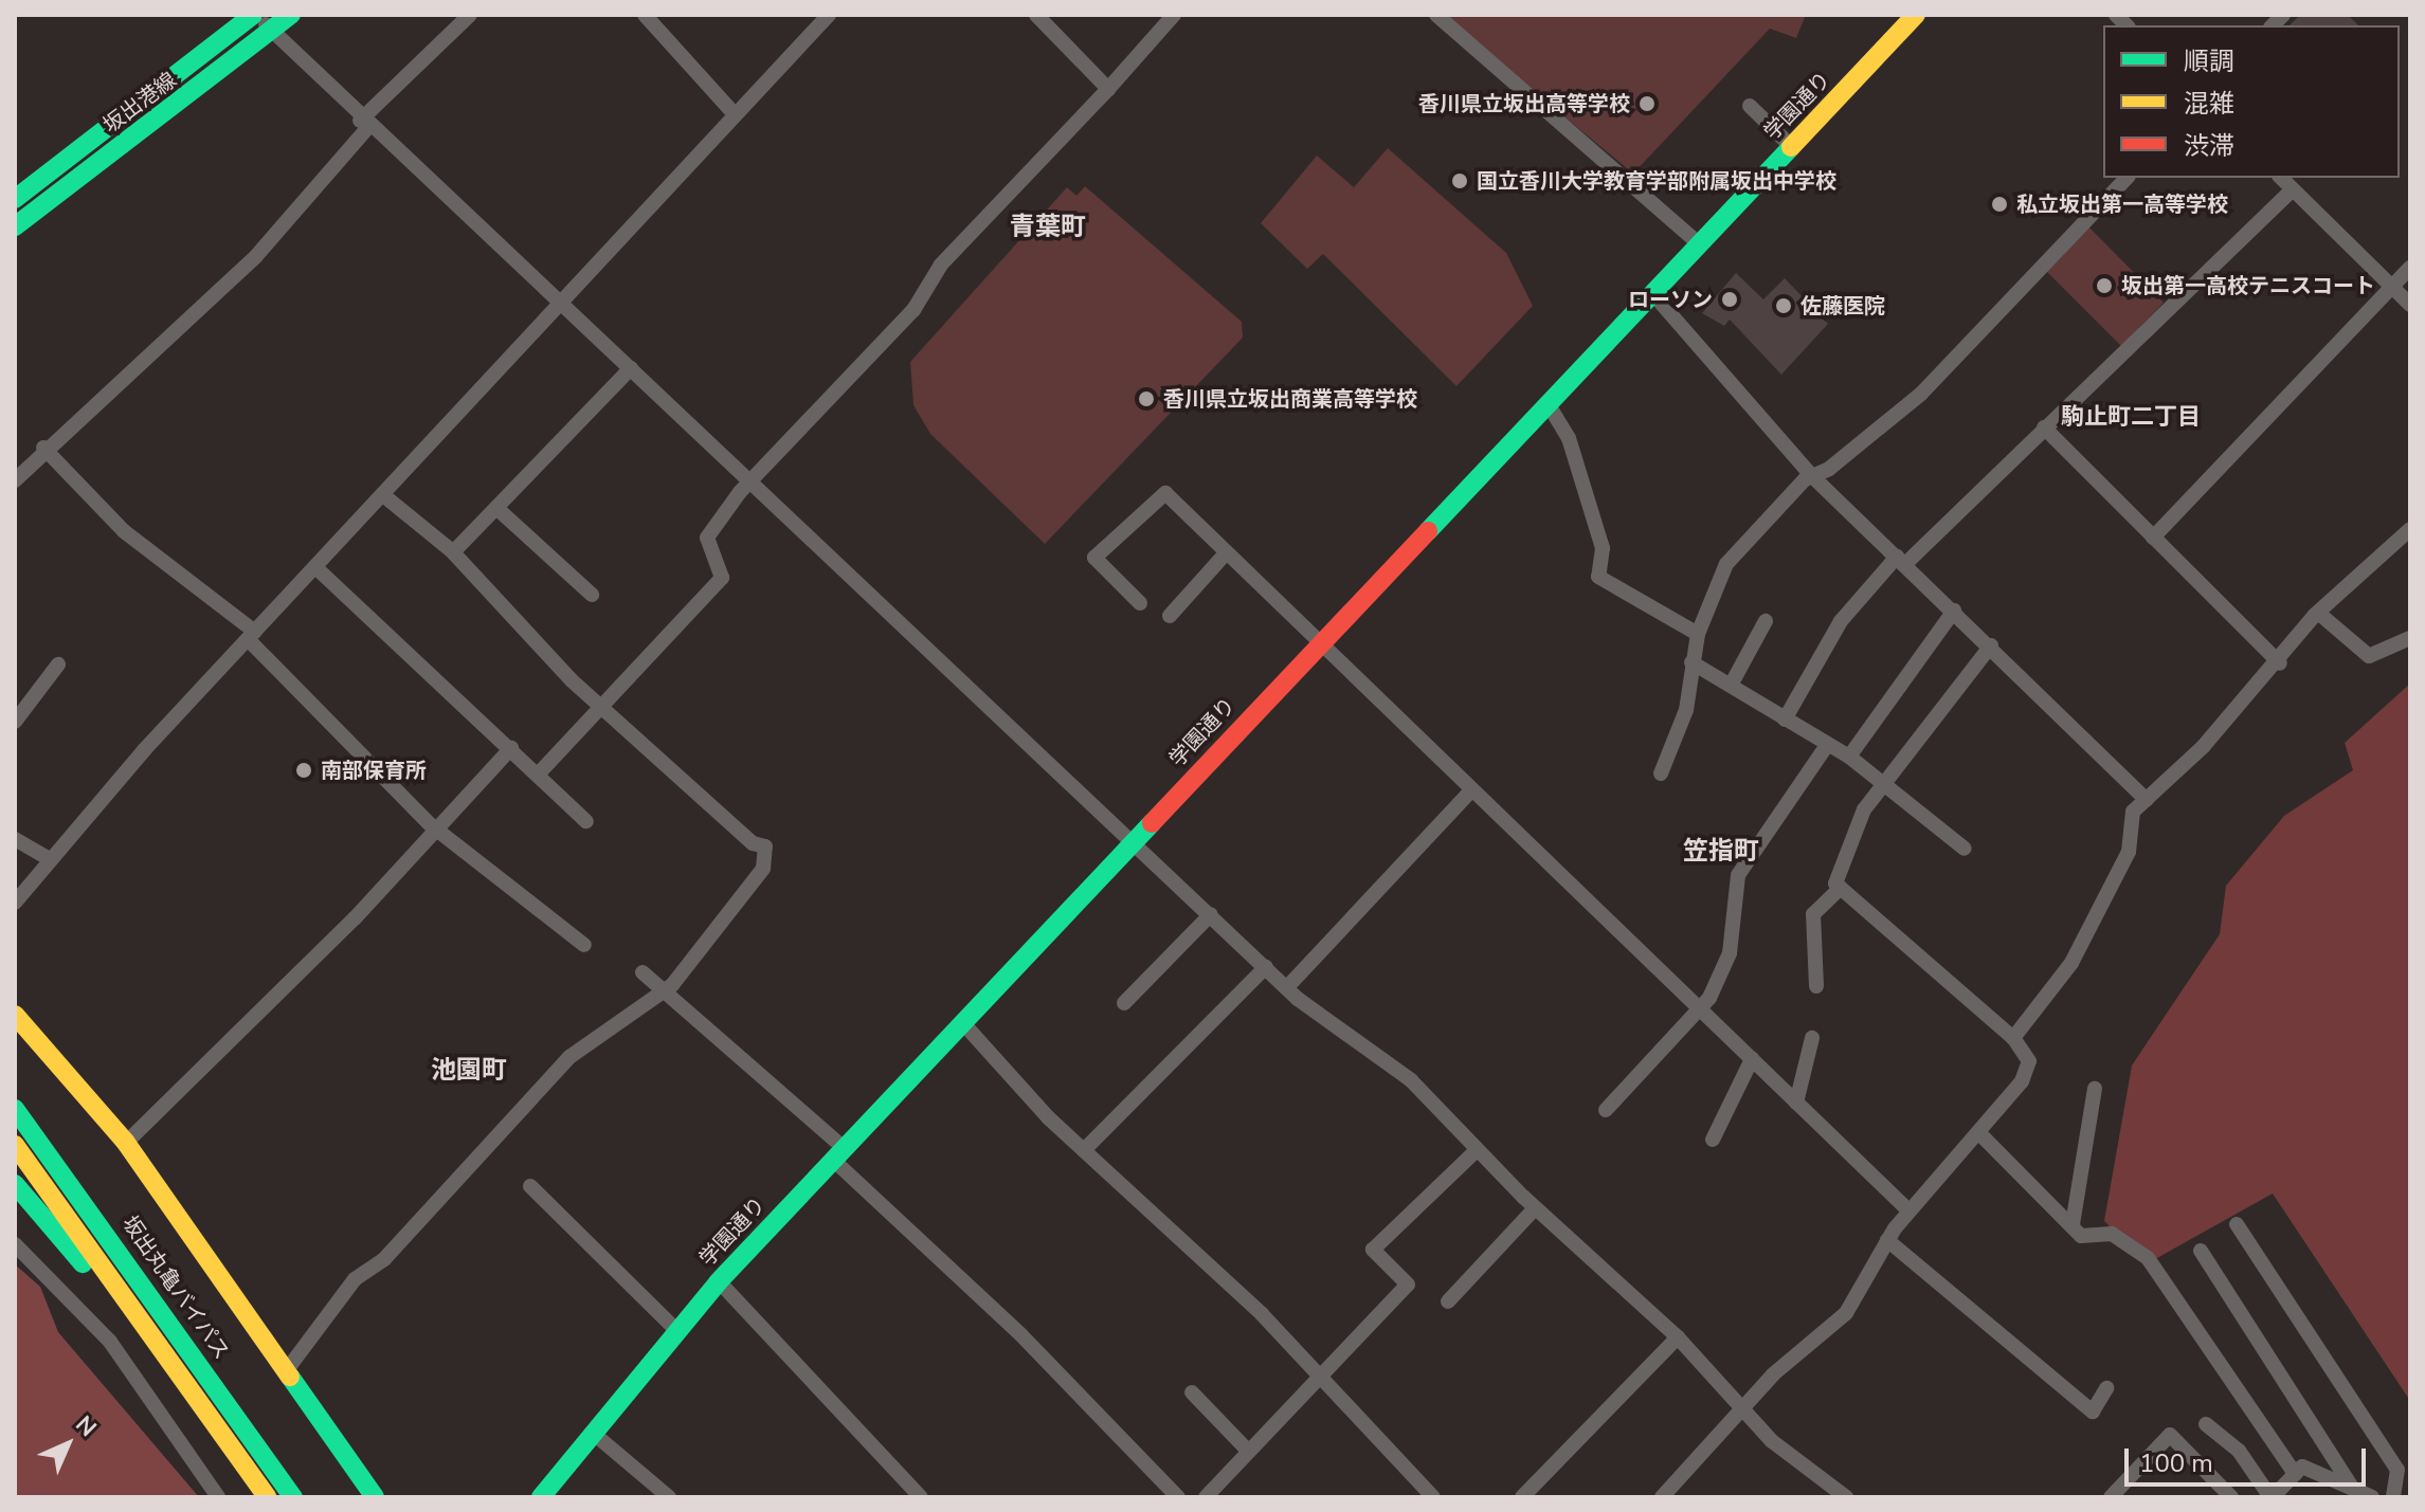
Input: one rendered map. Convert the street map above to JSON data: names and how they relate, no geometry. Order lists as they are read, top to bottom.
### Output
{
  "streets": {
    "main road": ["坂出港線", "学園通り", "坂出丸亀バイパス"]
  },
  "districts": [
    "青葉町",
    "駒止町二丁目",
    "笠指町",
    "池園町"
  ],
  "places": [
    "香川県立坂出高等学校",
    "国立香川大学教育学部附属坂出中学校",
    "私立坂出第一高等学校",
    "坂出第一高校テニスコート",
    "ローソン",
    "佐藤医院",
    "香川県立坂出商業高等学校",
    "南部保育所"
  ],
  "legend": ["順調", "混雑", "渋滞"],
  "scale_bar": "100 m",
  "north": "top right"
}
